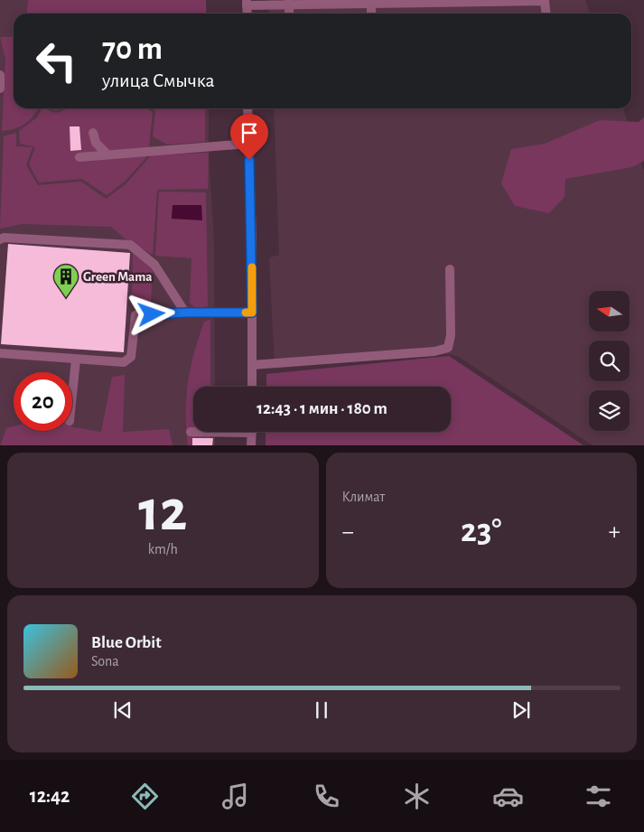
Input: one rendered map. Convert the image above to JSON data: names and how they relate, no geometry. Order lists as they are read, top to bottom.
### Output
{
  "places": {
    "building": ["Green Mama"]
  },
  "north": "left",
  "page": {
    "turn": ["70 m", "улица Смычка"],
    "limit": "20",
    "trip": "12:43 · 1 мин · 180 m",
    "tile": [
      ["12", "km/h"],
      "Климат"
    ],
    "heat": ["−", "23°", "+"],
    "song": ["Blue Orbit", "Sona"],
    "tabs": "12:42"
  }
}
